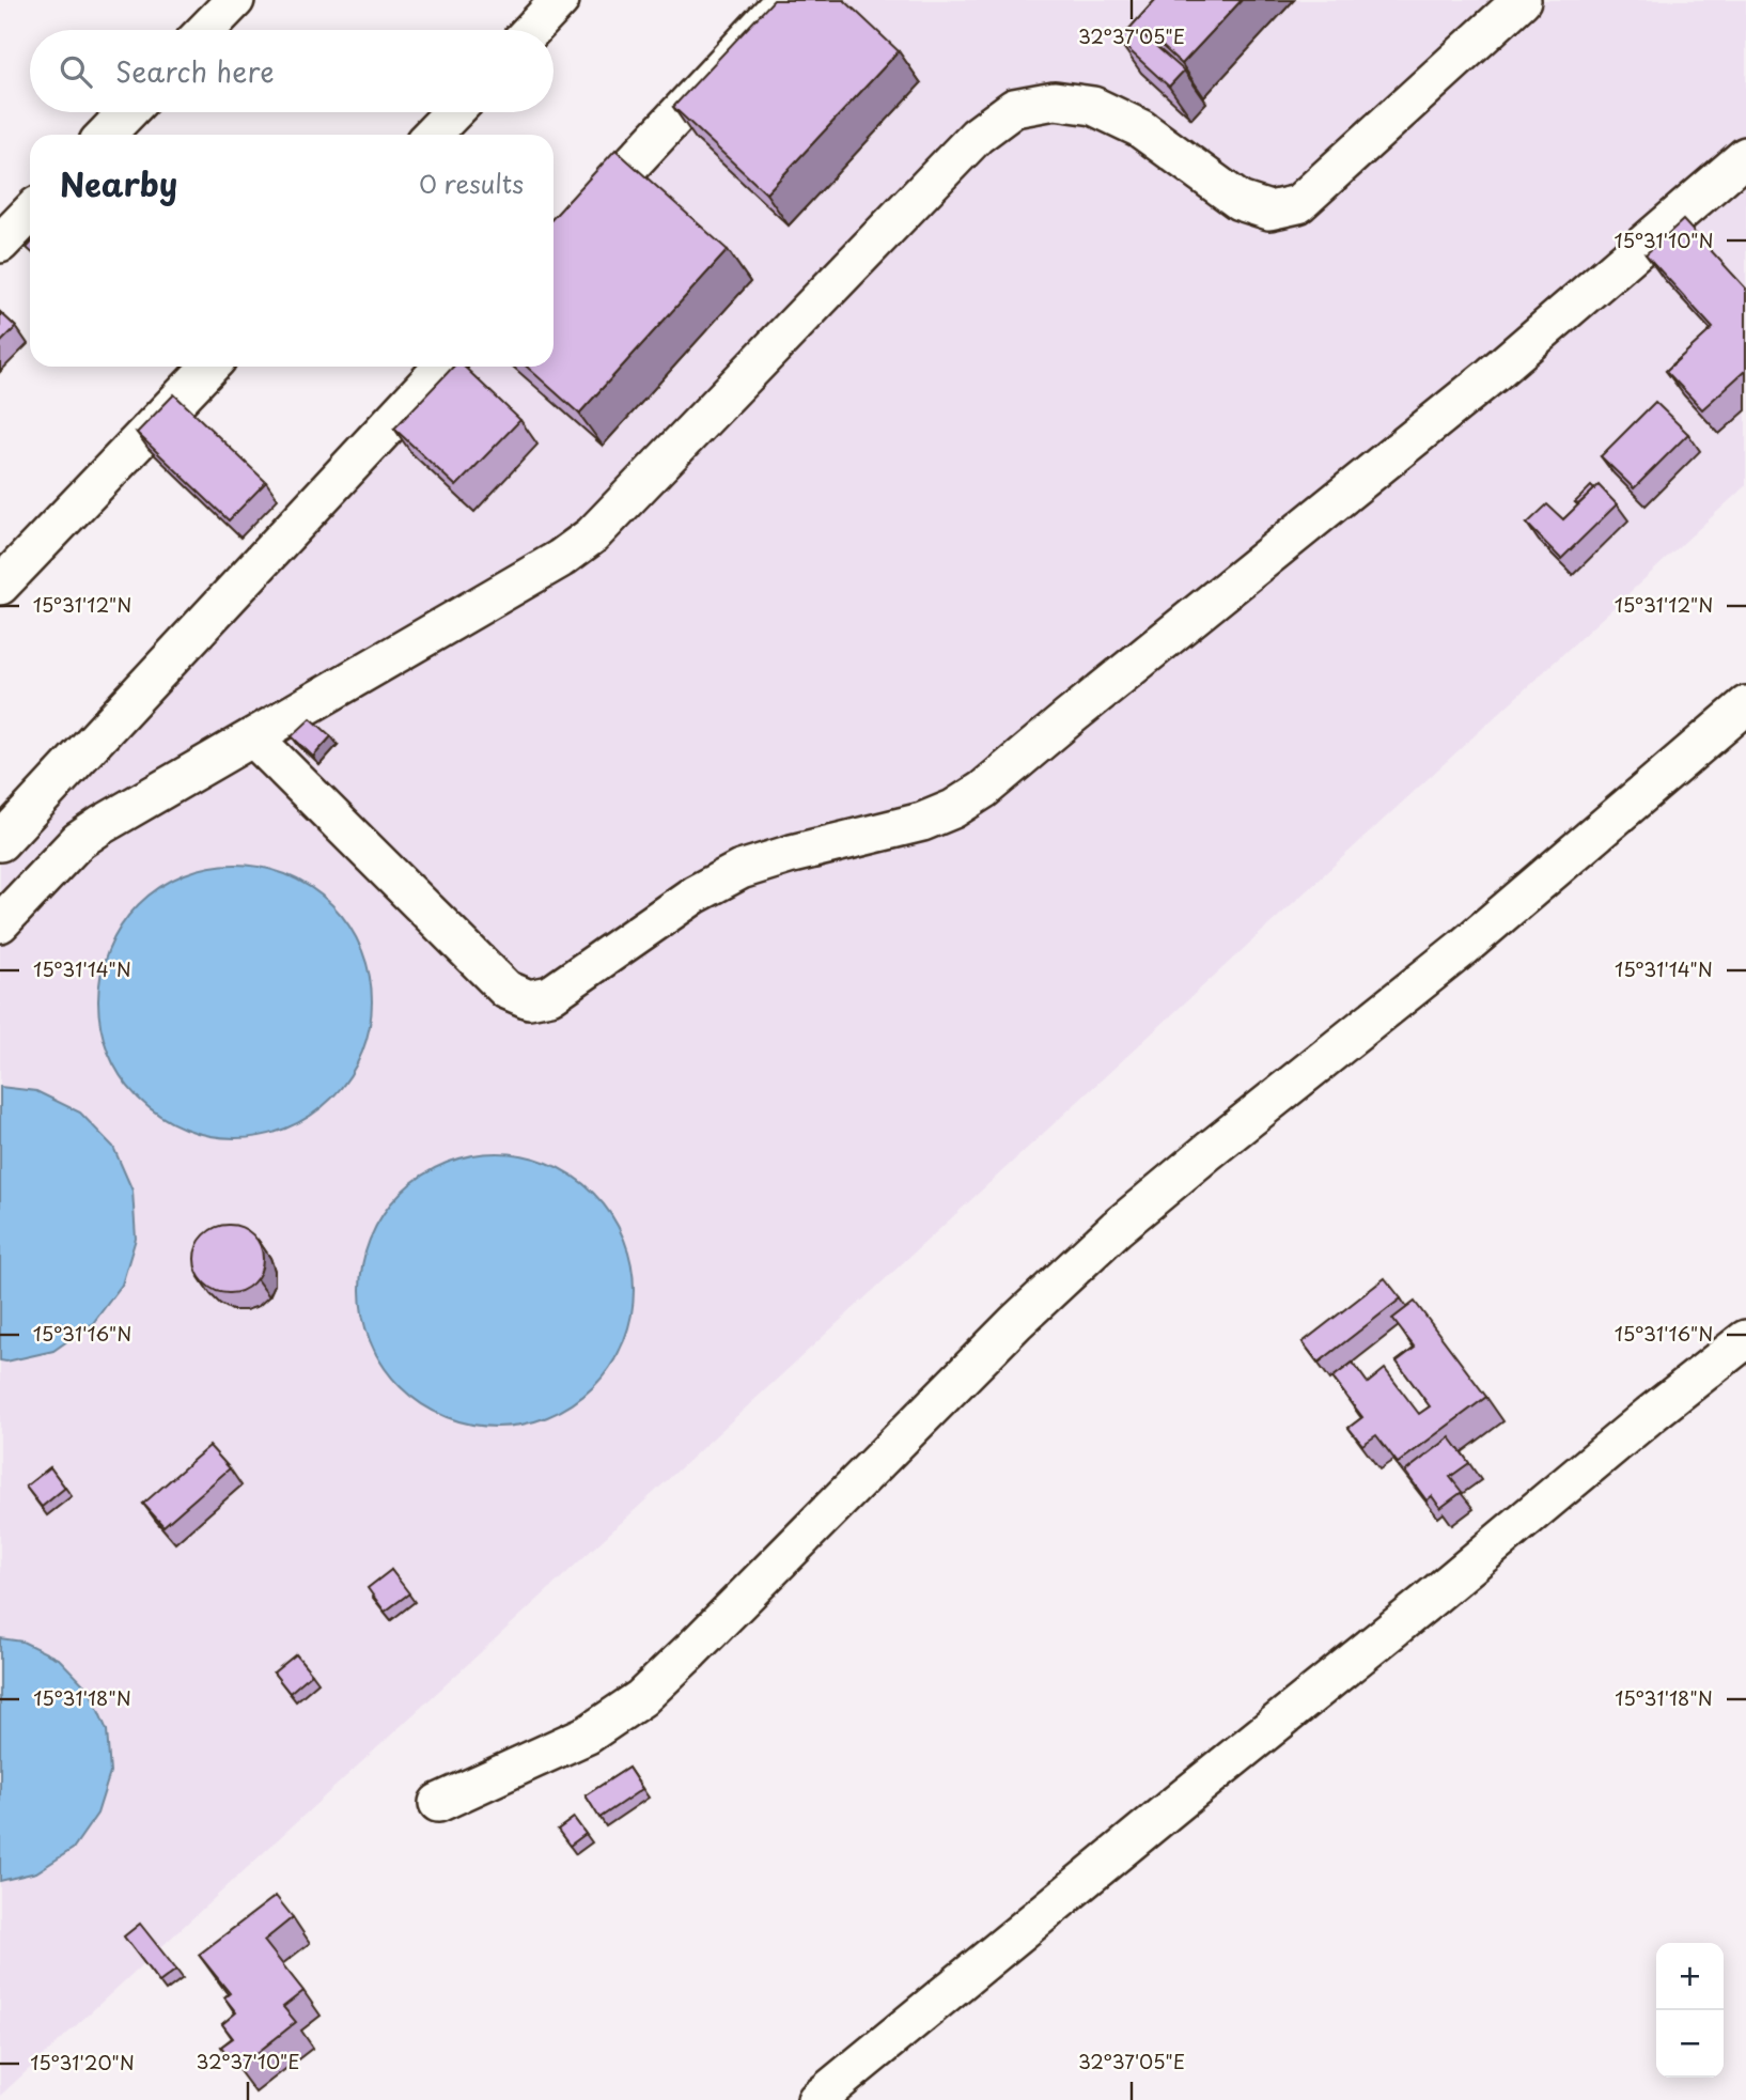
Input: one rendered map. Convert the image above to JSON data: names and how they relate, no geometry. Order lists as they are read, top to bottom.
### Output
{
  "page": {
    "search": "Search here",
    "heading": ["Nearby", "0 results"],
    "map_buttons": ["+", "−"]
  },
  "coordinates": [
    "32°37'05\"E",
    "15°31'10\"N",
    "15°31'12\"N",
    "15°31'14\"N",
    "15°31'16\"N",
    "15°31'18\"N",
    "32°37'10\"E",
    "15°31'20\"N"
  ]
}
